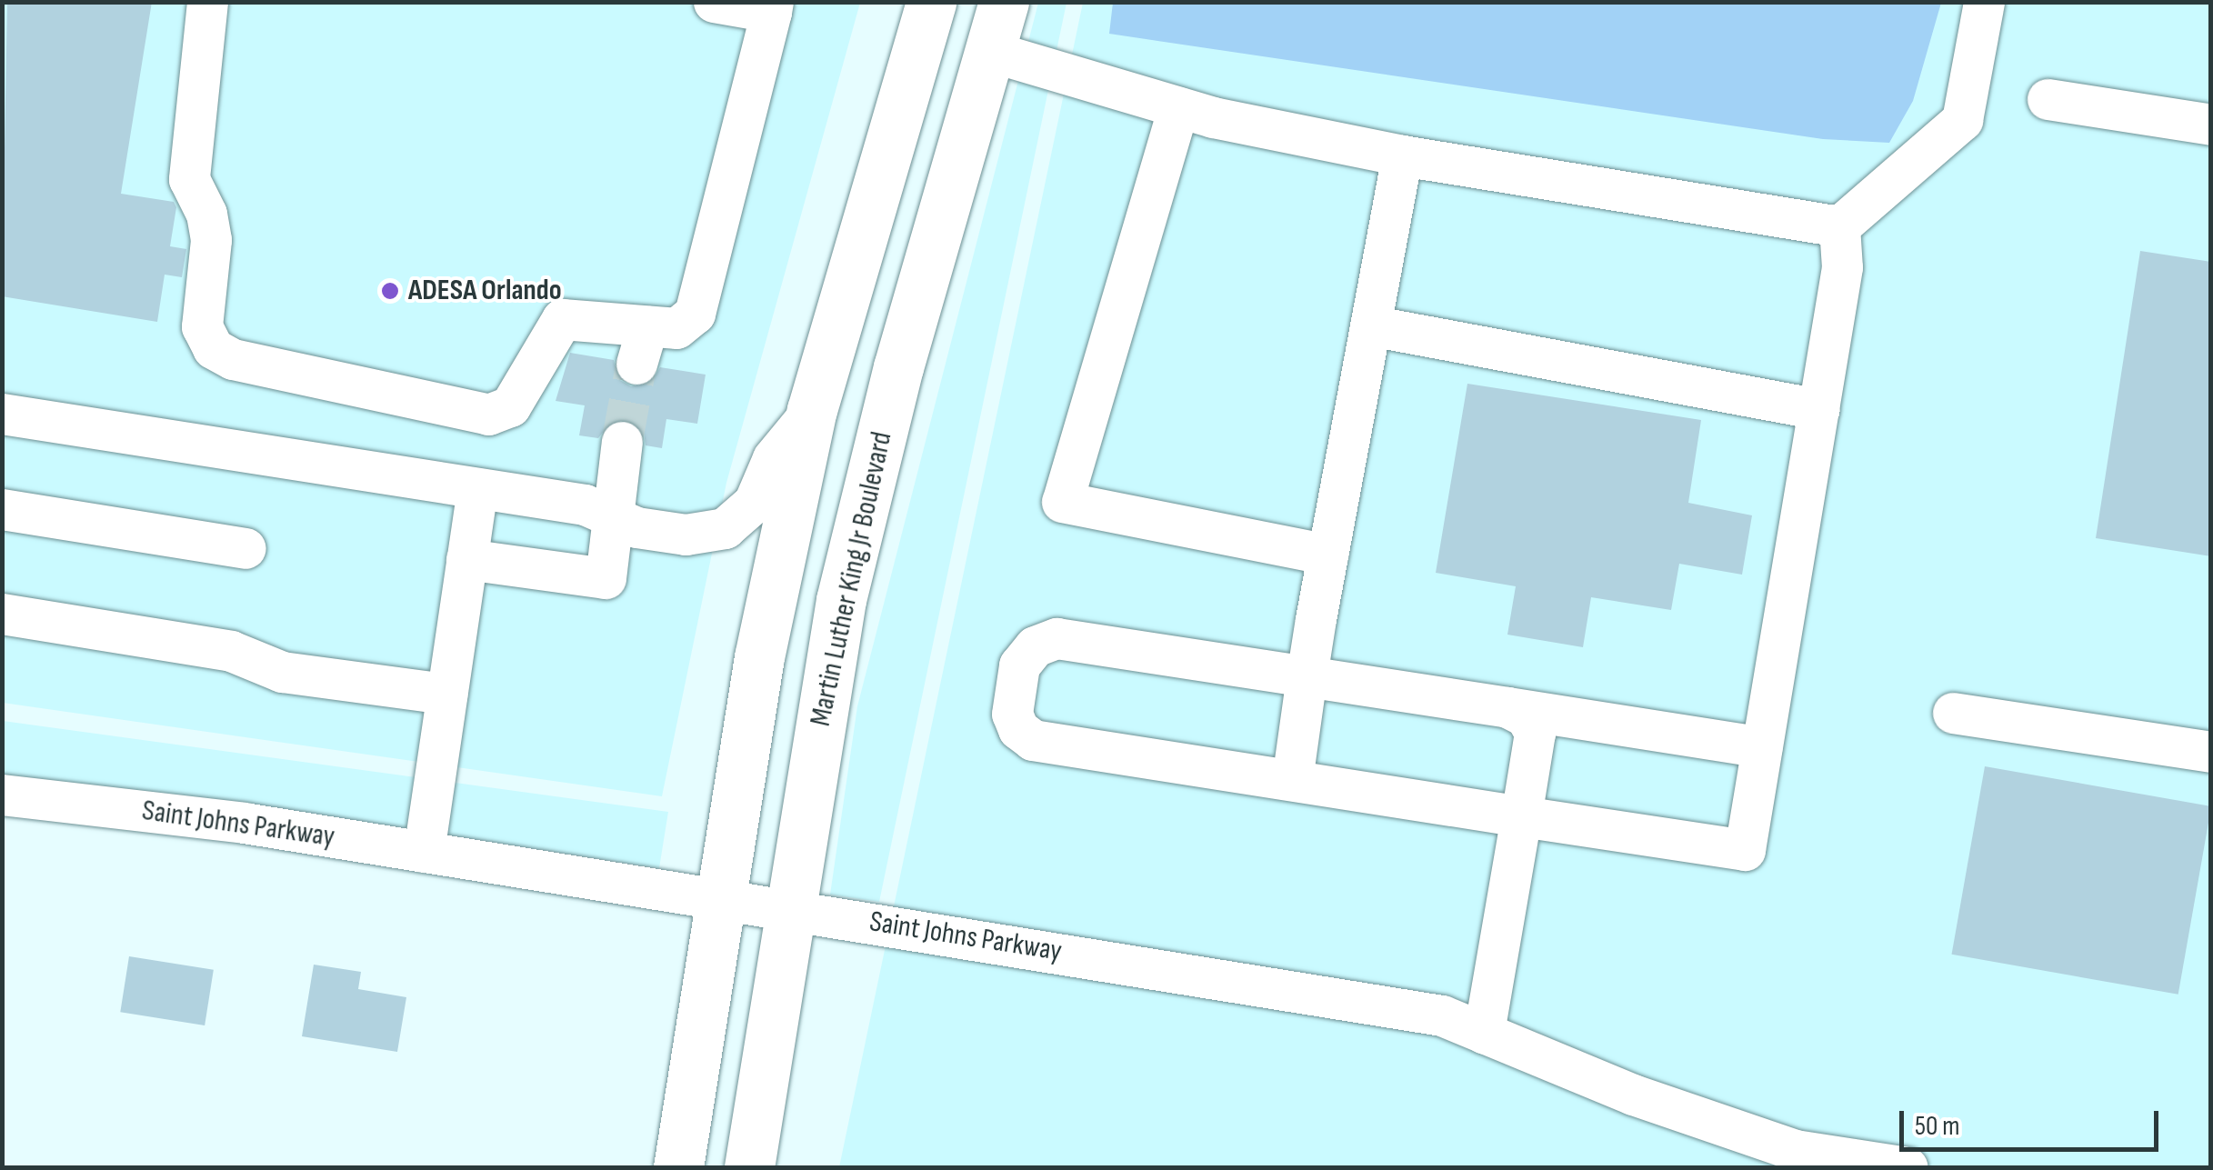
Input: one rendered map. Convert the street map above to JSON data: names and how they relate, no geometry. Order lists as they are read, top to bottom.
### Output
{
  "streets": {
    "main road": ["Martin Luther King Jr Boulevard"],
    "street": ["Saint Johns Parkway"]
  },
  "crossings": [
    ["Martin Luther King Jr Boulevard", "Saint Johns Parkway"]
  ],
  "places": ["ADESA Orlando"],
  "scale_bar": "50 m"
}
